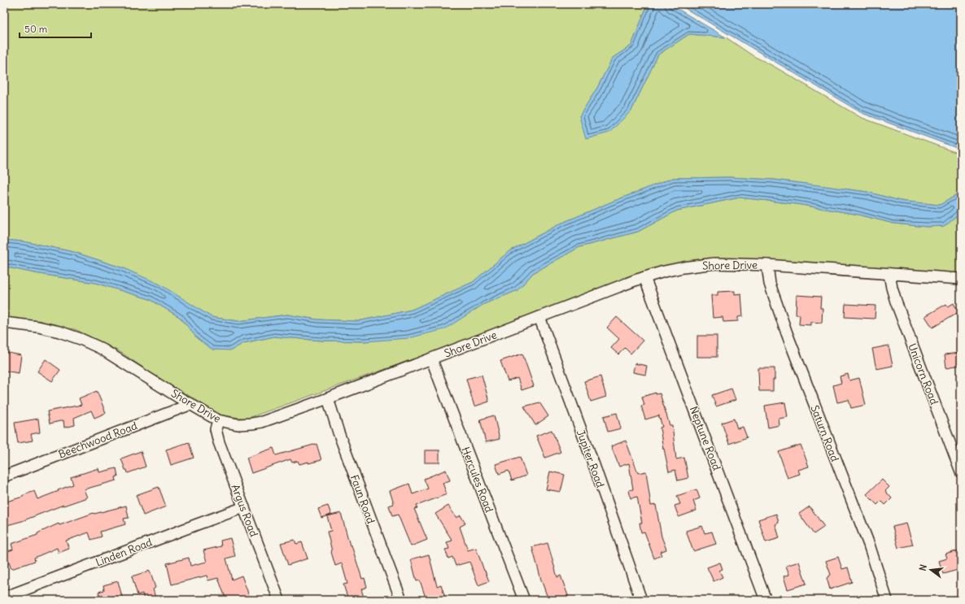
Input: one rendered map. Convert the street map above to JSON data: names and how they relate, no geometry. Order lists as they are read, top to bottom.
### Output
{
  "streets": {
    "street": [
      "Shore Drive",
      "Unicorn Road",
      "Saturn Road",
      "Neptune Road",
      "Beechwood Road",
      "Jupiter Road",
      "Hercules Road",
      "Faun Road",
      "Argus Road",
      "Linden Road"
    ]
  },
  "crossings": [
    ["Shore Drive", "Unicorn Road"],
    ["Shore Drive", "Saturn Road"],
    ["Shore Drive", "Neptune Road"],
    ["Shore Drive", "Beechwood Road"],
    ["Shore Drive", "Jupiter Road"],
    ["Shore Drive", "Hercules Road"],
    ["Shore Drive", "Faun Road"],
    ["Shore Drive", "Argus Road"],
    ["Argus Road", "Linden Road"]
  ],
  "scale_bar": "50 m",
  "north": "left"
}
